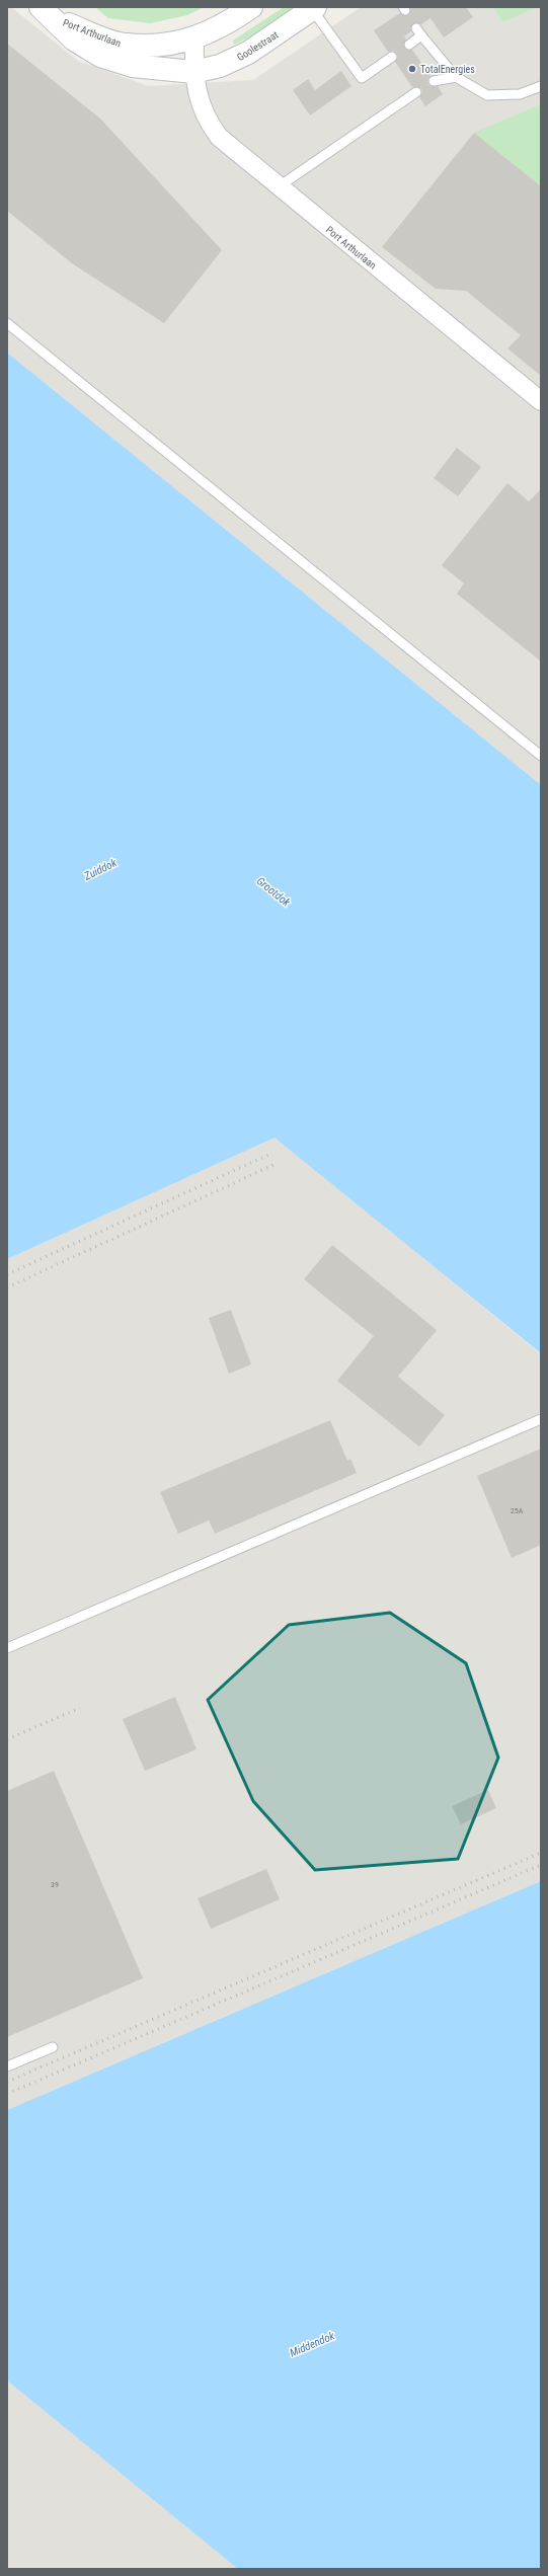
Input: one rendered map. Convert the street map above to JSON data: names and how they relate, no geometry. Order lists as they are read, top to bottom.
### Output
{
  "streets": {
    "main road": ["Port Arthurlaan", "Goolestraat"]
  },
  "crossings": [
    ["Port Arthurlaan", "Goolestraat"]
  ],
  "water": ["Zuiddok", "Grootdok", "Middendok"],
  "places": ["TotalEnergies"],
  "house_numbers": ["25A", "39"]
}
